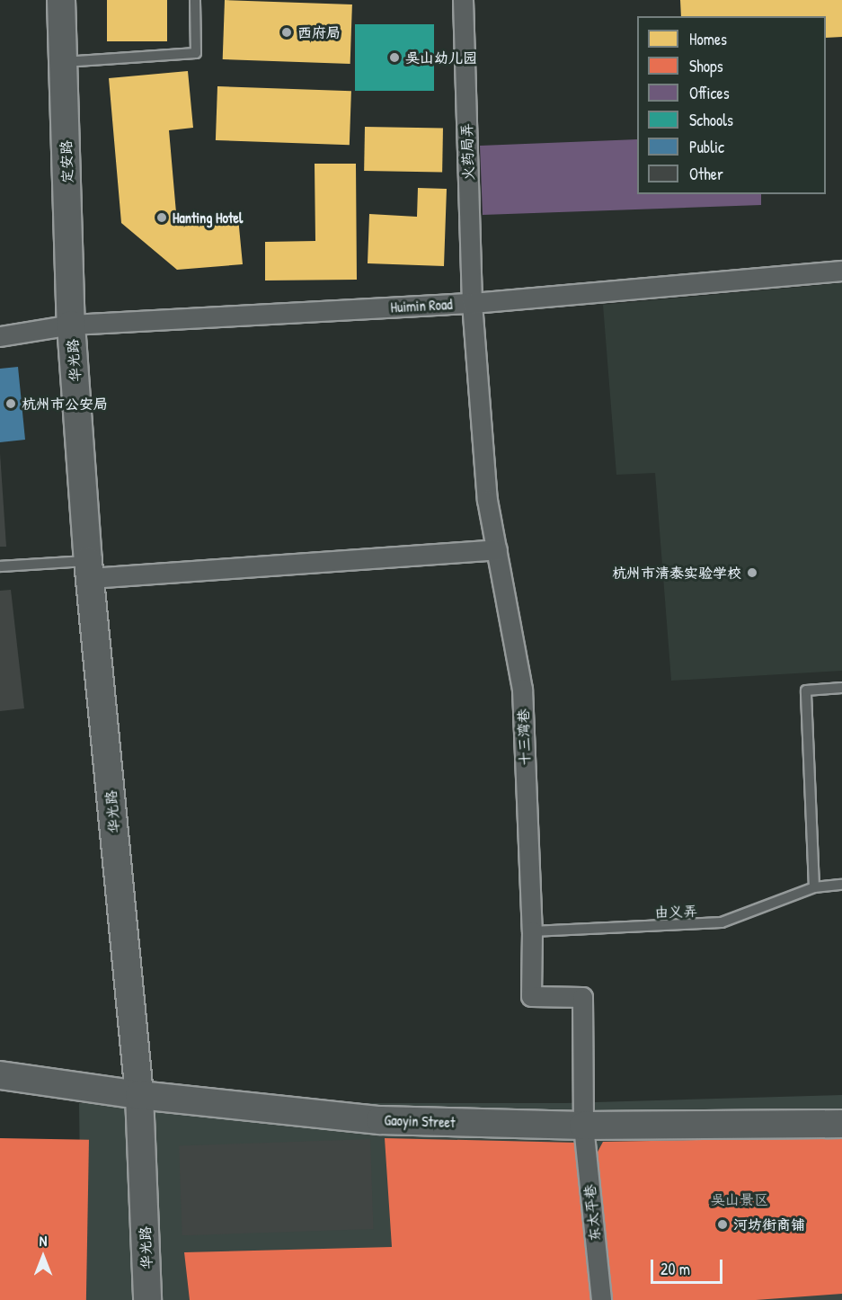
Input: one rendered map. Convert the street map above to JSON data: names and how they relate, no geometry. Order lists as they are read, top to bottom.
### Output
{
  "streets": {
    "street": [
      "火药局弄",
      "定安路",
      "Huimin Road",
      "华光路",
      "十三湾巷",
      "Gaoyin Street",
      "东太平巷"
    ],
    "lane": ["由义弄"]
  },
  "crossings": [
    ["火药局弄", "Huimin Road"],
    ["火药局弄", "十三湾巷"],
    ["定安路", "Huimin Road"],
    ["定安路", "华光路"],
    ["Huimin Road", "华光路"],
    ["Huimin Road", "十三湾巷"],
    ["华光路", "Gaoyin Street"],
    ["十三湾巷", "由义弄"],
    ["十三湾巷", "Gaoyin Street"],
    ["十三湾巷", "东太平巷"],
    ["Gaoyin Street", "东太平巷"]
  ],
  "parks": ["吴山景区"],
  "places": [
    "西府局",
    "吴山幼儿园",
    "Hanting Hotel",
    "杭州市公安局",
    "杭州市清泰实验学校",
    "河坊街商铺"
  ],
  "legend": [
    "Homes",
    "Shops",
    "Offices",
    "Schools",
    "Public",
    "Other"
  ],
  "scale_bar": "20 m",
  "north": "top"
}
